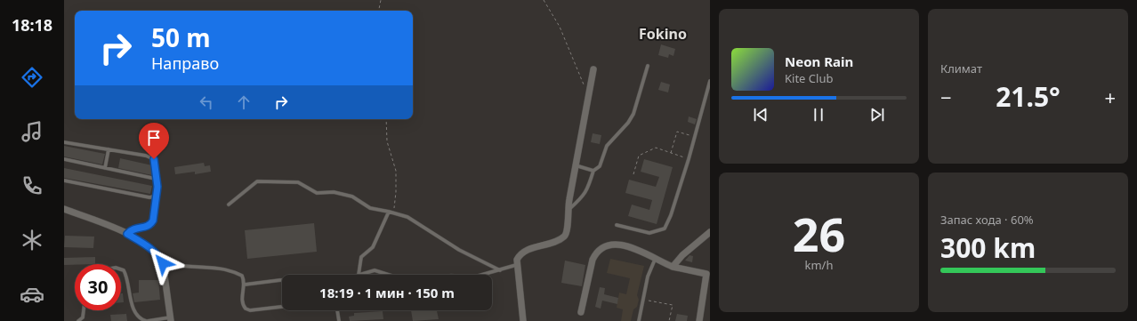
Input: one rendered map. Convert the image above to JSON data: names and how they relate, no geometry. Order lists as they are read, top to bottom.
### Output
{
  "districts": ["Fokino"],
  "page": {
    "tabs": "18:18",
    "tile": [
      "Климат",
      ["26", "km/h"],
      ["Запас хода · 60%", "300 km"]
    ],
    "turn": ["50 m", "Направо"],
    "song": ["Neon Rain", "Kite Club"],
    "heat": ["−", "21.5°", "+"],
    "limit": "30",
    "trip": "18:19 · 1 мин · 150 m"
  }
}
